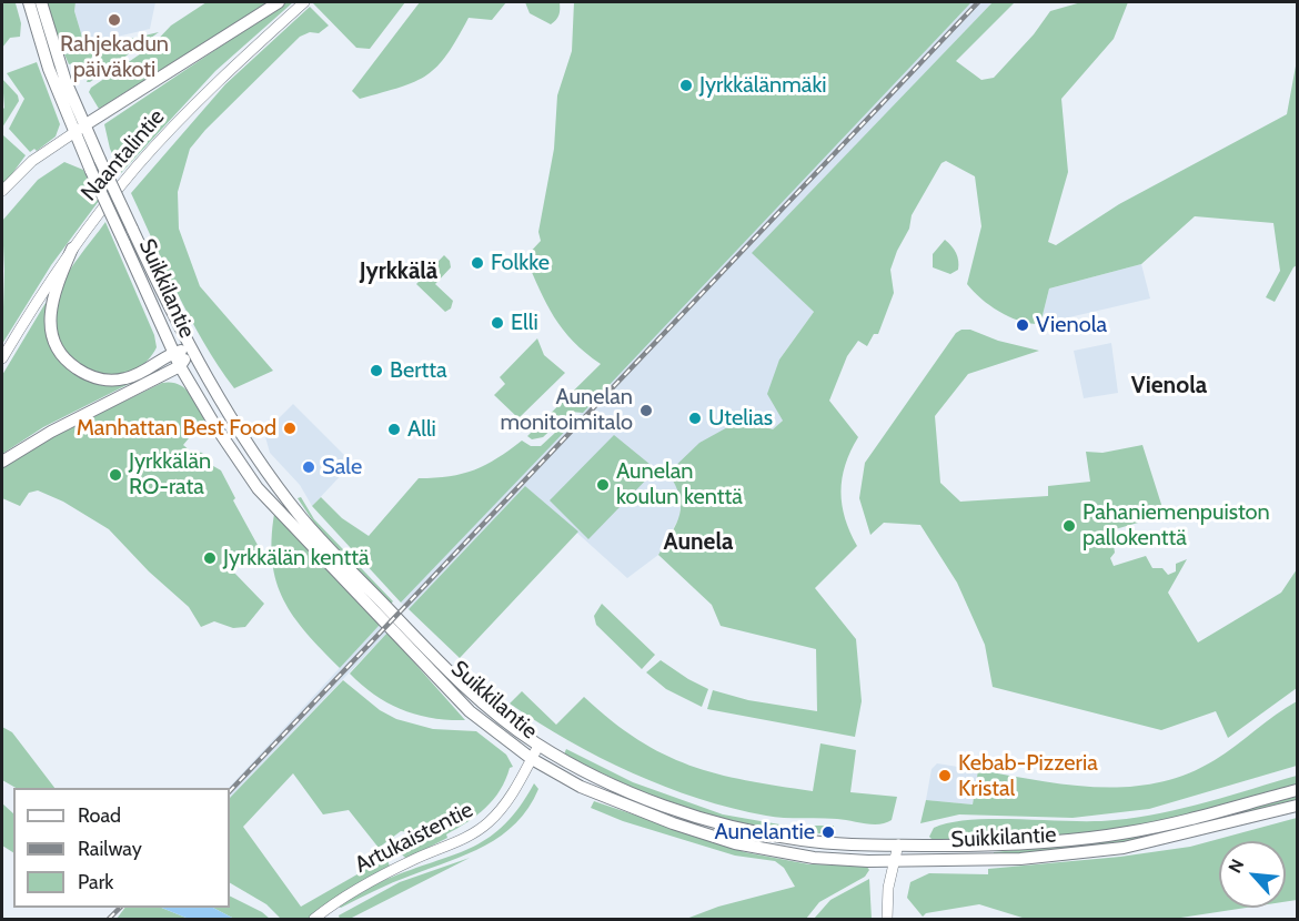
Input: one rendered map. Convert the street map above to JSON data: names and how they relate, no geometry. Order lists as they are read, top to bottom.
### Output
{
  "streets": {
    "main road": ["Naantalintie", "Suikkilantie", "Artukaistentie"]
  },
  "crossings": [
    ["Suikkilantie", "Artukaistentie"]
  ],
  "districts": ["Jyrkkälä", "Vienola", "Aunela"],
  "places": [
    "Rahjekadun päiväkoti",
    "Jyrkkälänmäki",
    "Folkke",
    "Elli",
    "Vienola",
    "Bertta",
    "Aunelan monitoimitalo",
    "Utelias",
    "Manhattan Best Food",
    "Alli",
    "Sale",
    "Jyrkkälän RO-rata",
    "Aunelan koulun kenttä",
    "Pahaniemenpuiston pallokenttä",
    "Jyrkkälän kenttä",
    "Kebab-Pizzeria Kristal",
    "Aunelantie"
  ],
  "legend": ["Road", "Railway", "Park"],
  "north": "top left"
}
